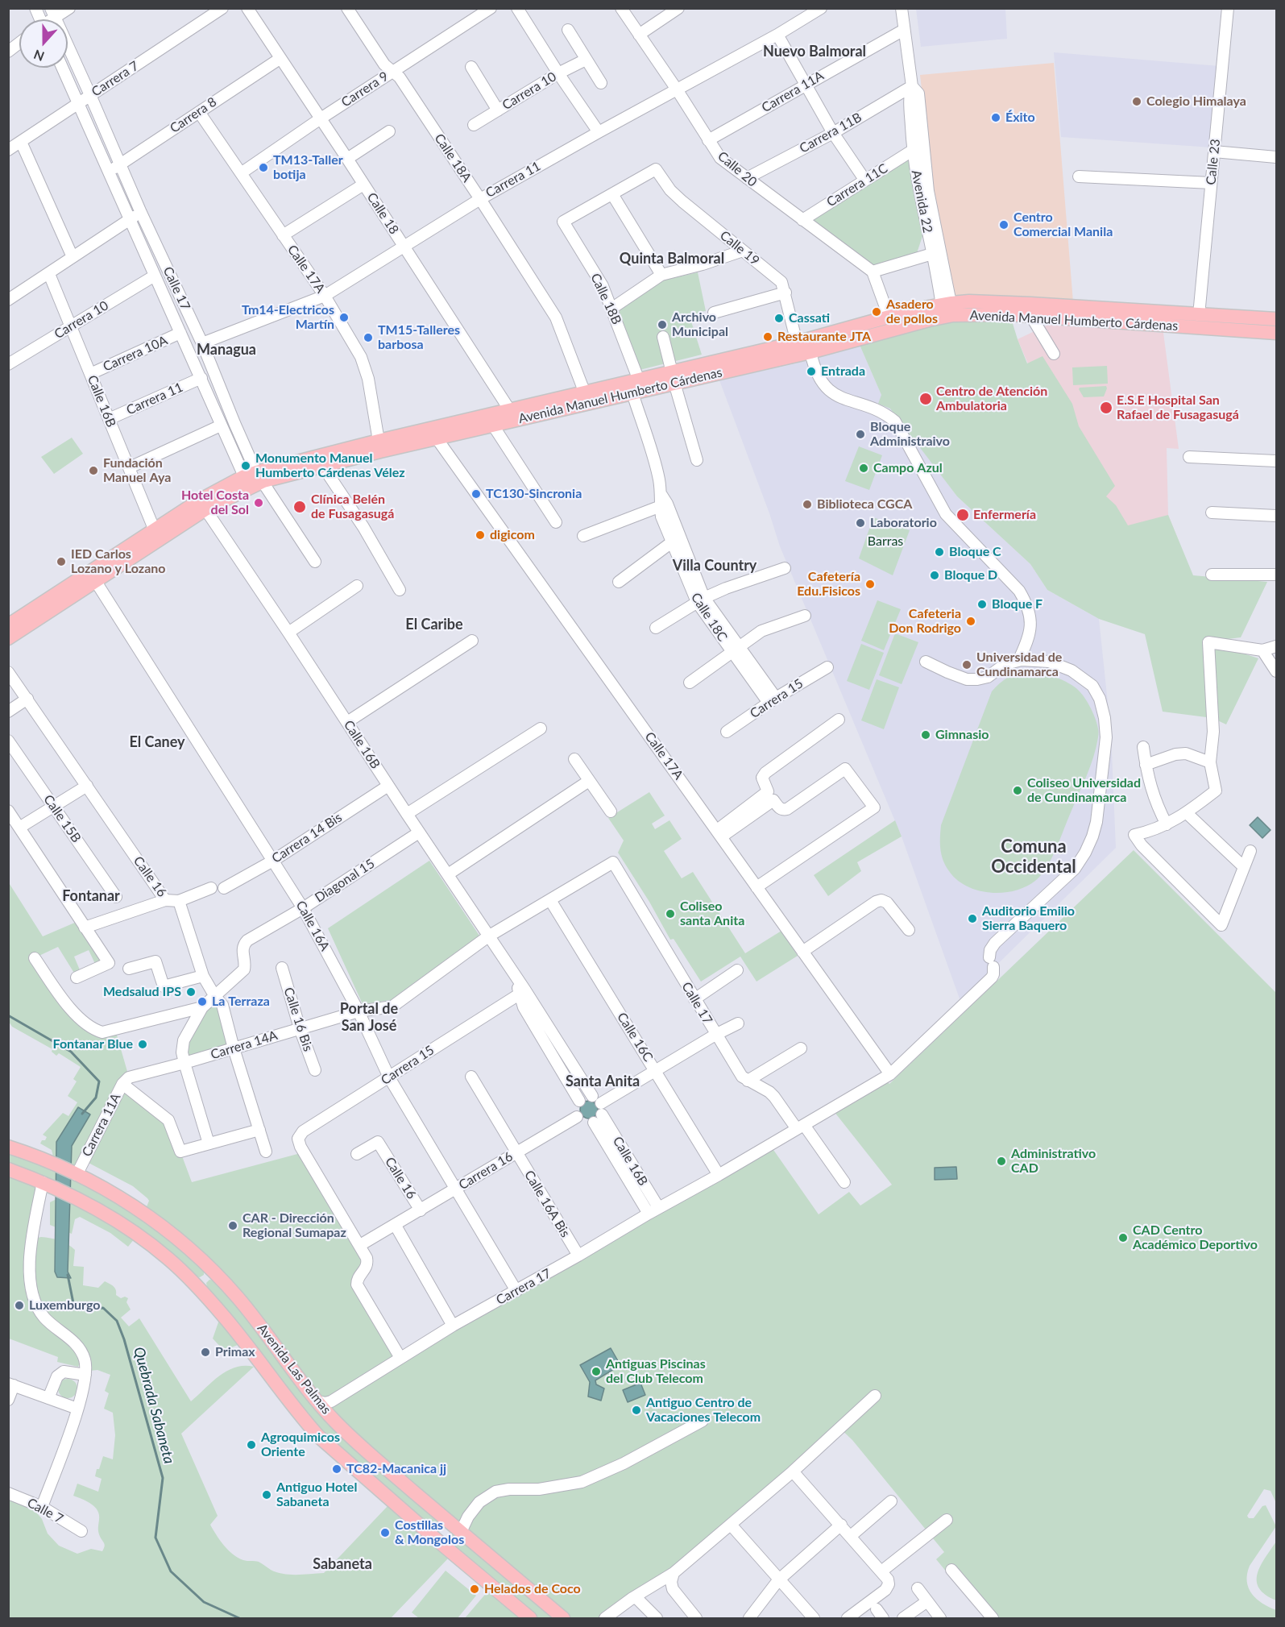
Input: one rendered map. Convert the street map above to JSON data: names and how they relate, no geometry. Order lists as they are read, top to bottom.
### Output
{
  "streets": {
    "main road": ["Avenida Manuel Humberto Cárdenas", "Avenida Las Palmas"],
    "street": [
      "Carrera 7",
      "Carrera 9",
      "Carrera 10",
      "Carrera 11A",
      "Carrera 8",
      "Carrera 11B",
      "Calle 18A",
      "Calle 23",
      "Calle 20",
      "Carrera 11",
      "Carrera 11C",
      "Avenida 22",
      "Calle 18",
      "Calle 19",
      "Calle 17A",
      "Calle 17",
      "Calle 18B",
      "Carrera 10A",
      "Calle 16B",
      "Calle 18C",
      "Carrera 15",
      "Calle 15B",
      "Carrera 14 Bis",
      "Calle 16",
      "Diagonal 15",
      "Calle 16A",
      "Calle 16 Bis",
      "Calle 16C",
      "Carrera 14A",
      "Carrera 16",
      "Calle 16A Bis",
      "Carrera 17",
      "Calle 7"
    ]
  },
  "crossings": [
    ["Carrera 7", "Calle 17"],
    ["Carrera 9", "Calle 18A"],
    ["Carrera 9", "Calle 18"],
    ["Carrera 9", "Calle 17A"],
    ["Carrera 10", "Calle 17"],
    ["Carrera 10", "Calle 16B"],
    ["Carrera 11A", "Calle 20"],
    ["Carrera 11A", "Avenida 22"],
    ["Carrera 11A", "Carrera 14A"],
    ["Carrera 11A", "Avenida Las Palmas"],
    ["Carrera 8", "Calle 18"],
    ["Carrera 8", "Calle 17A"],
    ["Carrera 8", "Calle 17"],
    ["Carrera 11B", "Calle 20"],
    ["Carrera 11B", "Avenida 22"],
    ["Calle 18A", "Carrera 11"],
    ["Calle 18A", "Avenida Manuel Humberto Cárdenas"],
    ["Calle 23", "Avenida Manuel Humberto Cárdenas"],
    ["Calle 20", "Carrera 11"],
    ["Calle 20", "Carrera 11C"],
    ["Carrera 11", "Calle 18"],
    ["Carrera 11", "Calle 17A"],
    ["Carrera 11", "Calle 17"],
    ["Carrera 11", "Calle 16B"],
    ["Carrera 11C", "Avenida 22"],
    ["Avenida 22", "Avenida Manuel Humberto Cárdenas"],
    ["Calle 18", "Avenida Manuel Humberto Cárdenas"],
    ["Calle 19", "Calle 18B"],
    ["Calle 19", "Avenida Manuel Humberto Cárdenas"],
    ["Calle 17A", "Avenida Manuel Humberto Cárdenas"],
    ["Calle 17A", "Carrera 17"],
    ["Calle 17", "Avenida Manuel Humberto Cárdenas"],
    ["Calle 17", "Carrera 10A"],
    ["Calle 17", "Carrera 14A"],
    ["Calle 17", "Carrera 17"],
    ["Calle 18B", "Avenida Manuel Humberto Cárdenas"],
    ["Avenida Manuel Humberto Cárdenas", "Calle 16B"],
    ["Avenida Manuel Humberto Cárdenas", "Calle 18C"],
    ["Avenida Manuel Humberto Cárdenas", "Calle 16A"],
    ["Carrera 10A", "Calle 16B"],
    ["Calle 16B", "Carrera 15"],
    ["Calle 16B", "Carrera 14 Bis"],
    ["Calle 16B", "Diagonal 15"],
    ["Calle 16B", "Carrera 14A"],
    ["Calle 16B", "Carrera 16"],
    ["Calle 16B", "Carrera 17"],
    ["Calle 18C", "Carrera 15"],
    ["Carrera 15", "Calle 16A"],
    ["Carrera 15", "Carrera 16"],
    ["Carrera 14 Bis", "Calle 16A"],
    ["Calle 16", "Diagonal 15"],
    ["Calle 16", "Carrera 14A"],
    ["Calle 16", "Carrera 16"],
    ["Diagonal 15", "Calle 16A"],
    ["Diagonal 15", "Carrera 14A"],
    ["Calle 16A", "Carrera 14A"],
    ["Calle 16A", "Carrera 16"],
    ["Calle 16A", "Carrera 17"],
    ["Calle 16 Bis", "Carrera 14A"],
    ["Calle 16C", "Carrera 14A"],
    ["Calle 16C", "Carrera 17"],
    ["Carrera 16", "Calle 16A Bis"],
    ["Calle 16A Bis", "Carrera 17"],
    ["Carrera 17", "Avenida Las Palmas"]
  ],
  "districts": [
    "Nuevo Balmoral",
    "Quinta Balmoral",
    "Managua",
    "Villa Country",
    "El Caribe",
    "El Caney",
    "Comuna Occidental",
    "Fontanar",
    "Portal de San José",
    "Santa Anita",
    "Sabaneta"
  ],
  "water": ["Quebrada Sabaneta"],
  "parks": ["Barras"],
  "places": [
    "Colegio Himalaya",
    "Éxito",
    "TM13-Taller botija",
    "Centro Comercial Manila",
    "Asadero de pollos",
    "Tm14-Electricos Martín",
    "Cassati",
    "Archivo Municipal",
    "Restaurante JTA",
    "TM15-Talleres barbosa",
    "Entrada",
    "Centro de Atención Ambulatoria",
    "E.S.E Hospital San Rafael de Fusagasugá",
    "Bloque Administraivo",
    "Monumento Manuel Humberto Cárdenas Vélez",
    "Campo Azul",
    "Fundación Manuel Aya",
    "TC130-Sincronia",
    "Hotel Costa del Sol",
    "Biblioteca CGCA",
    "Clínica Belén de Fusagasugá",
    "Enfermería",
    "Laboratorio",
    "digicom",
    "Bloque C",
    "IED Carlos Lozano y Lozano",
    "Bloque D",
    "Cafetería Edu.Fisicos",
    "Bloque F",
    "Cafeteria Don Rodrigo",
    "Universidad de Cundinamarca",
    "Gimnasio",
    "Coliseo Universidad de Cundinamarca",
    "Coliseo santa Anita",
    "Auditorio Emilio Sierra Baquero",
    "Medsalud IPS",
    "La Terraza",
    "Fontanar Blue",
    "Administrativo CAD",
    "CAR - Dirección Regional Sumapaz",
    "CAD Centro Académico Deportivo",
    "Luxemburgo",
    "Primax",
    "Antiguas Piscinas del Club Telecom",
    "Antiguo Centro de Vacaciones Telecom",
    "Agroquimicos Oriente",
    "TC82-Macanica jj",
    "Antiguo Hotel Sabaneta",
    "Costillas & Mongolos",
    "Helados de Coco"
  ],
  "north": "bottom"
}
